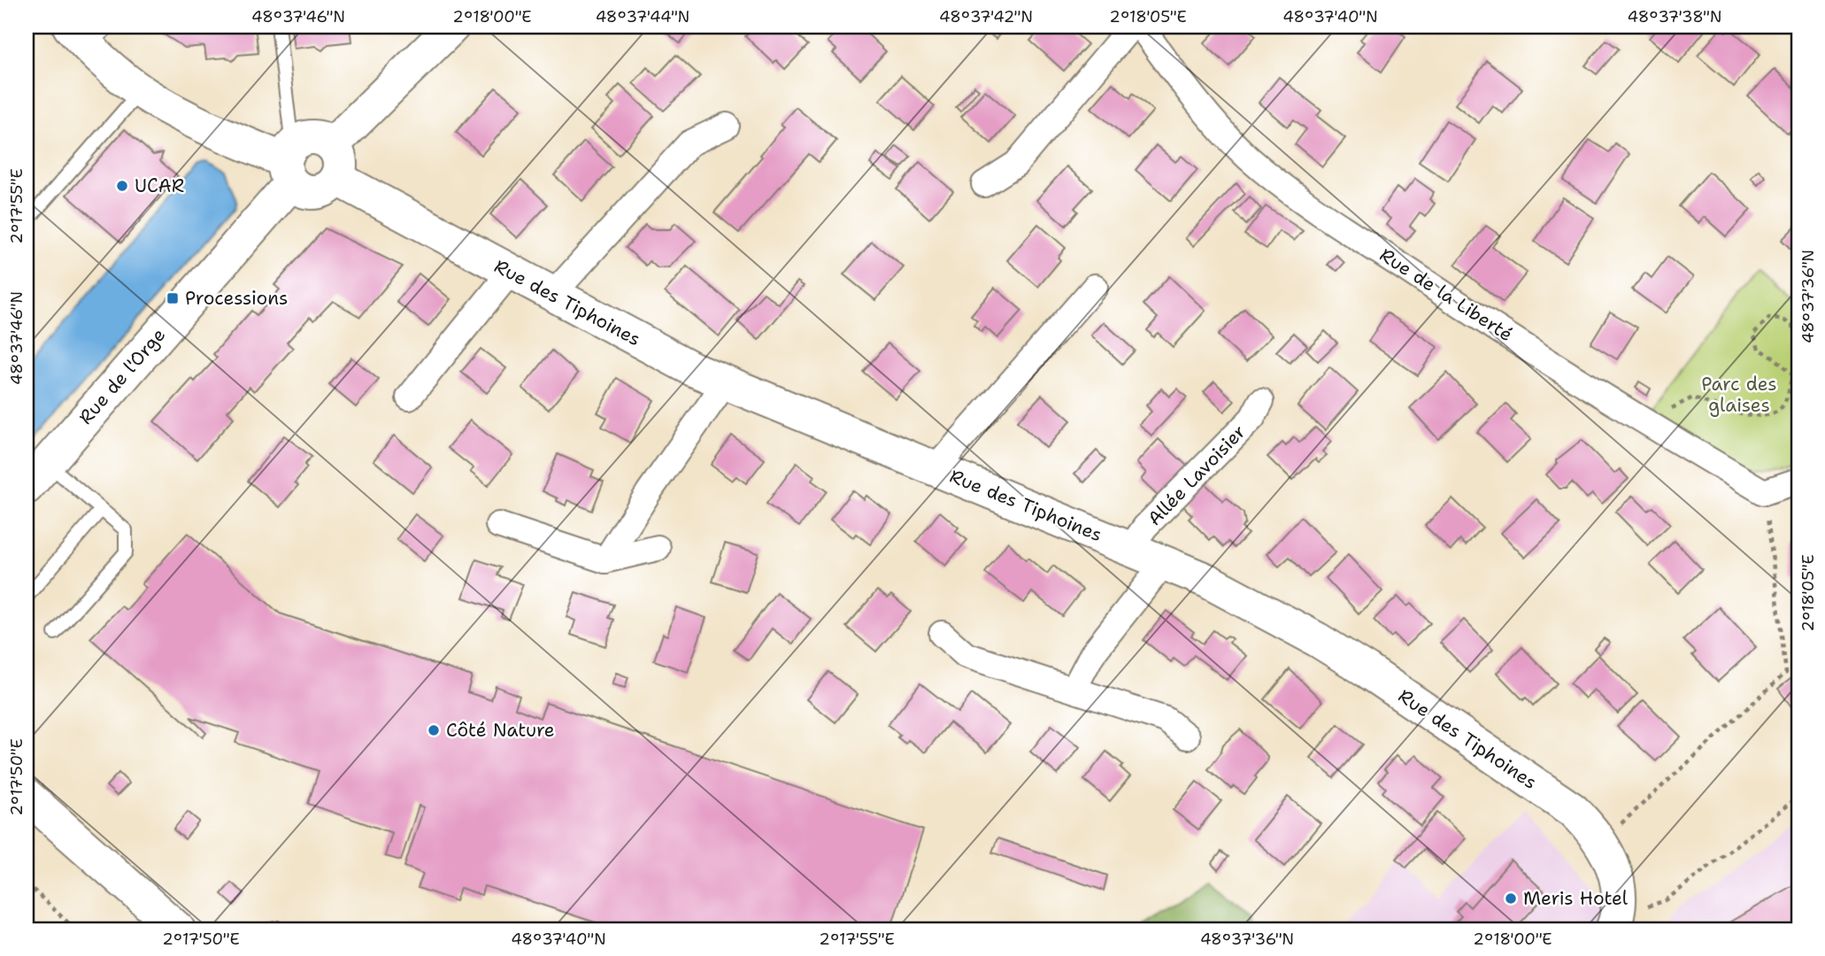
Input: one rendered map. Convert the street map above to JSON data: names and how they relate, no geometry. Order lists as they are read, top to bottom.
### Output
{
  "streets": {
    "street": [
      "Rue de la Liberté",
      "Rue des Tiphoines",
      "Rue de l'Orge",
      "Allée Lavoisier"
    ]
  },
  "crossings": [
    ["Rue des Tiphoines", "Rue de l'Orge"],
    ["Rue des Tiphoines", "Allée Lavoisier"]
  ],
  "parks": ["Parc des glaises"],
  "places": {
    "other": ["UCAR", "Côté Nature", "Meris Hotel"],
    "transit": ["Processions"]
  },
  "coordinates": [
    "48°37'46\"N",
    "2°18'00\"E",
    "48°37'44\"N",
    "48°37'42\"N",
    "2°18'05\"E",
    "48°37'40\"N",
    "48°37'38\"N",
    "2°17'55\"E",
    "48°37'36\"N",
    "2°17'50\"E"
  ]
}
